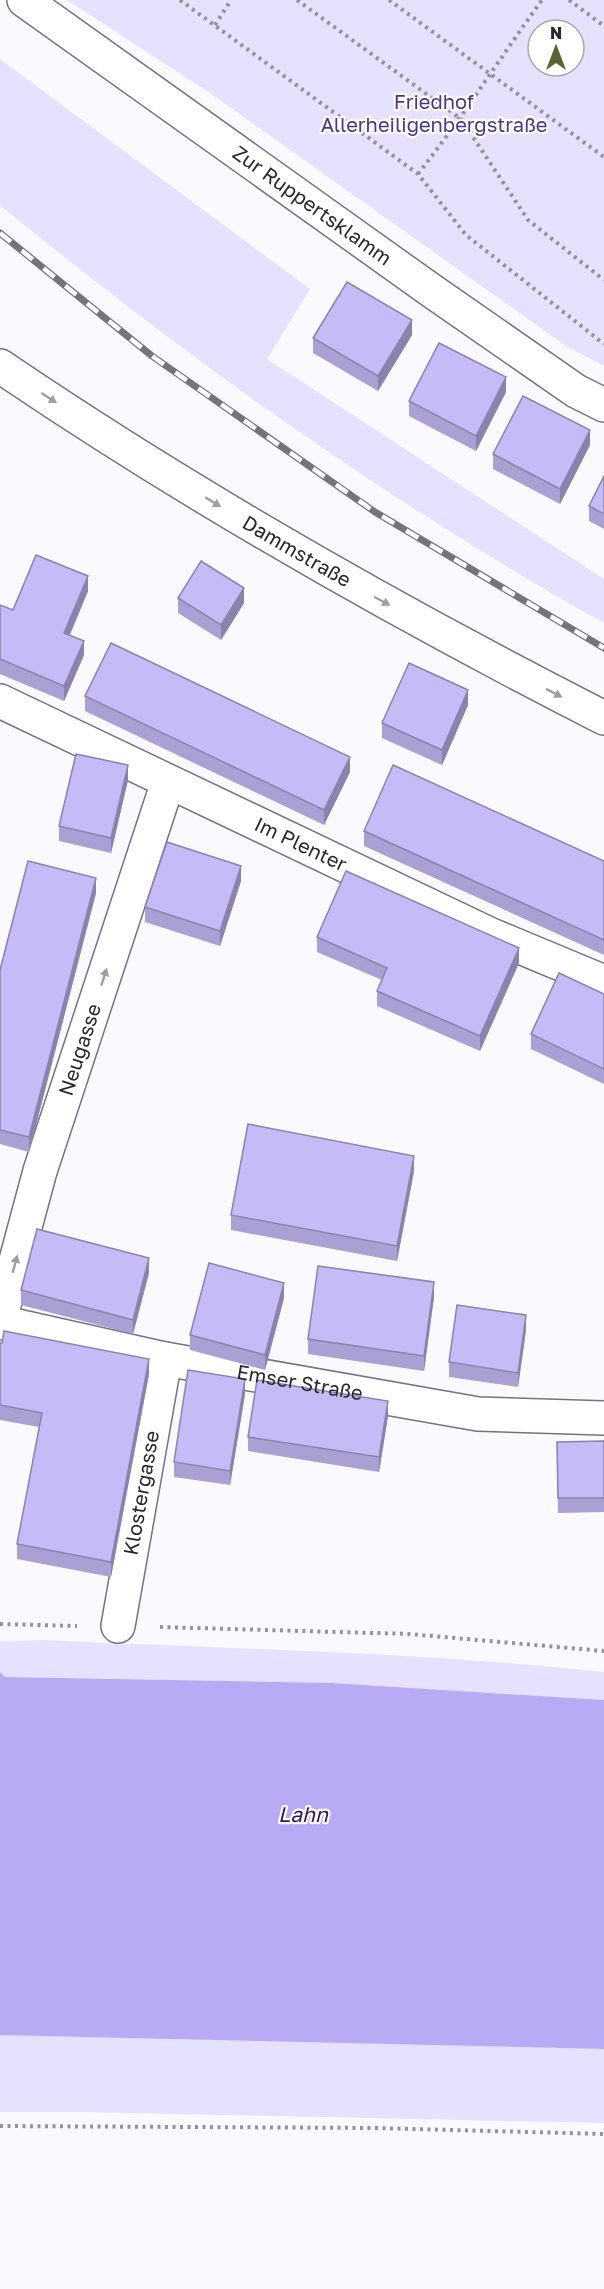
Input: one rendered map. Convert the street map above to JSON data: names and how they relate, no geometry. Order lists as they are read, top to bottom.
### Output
{
  "streets": {
    "street": [
      "Zur Ruppertsklamm",
      "Dammstraße",
      "Im Plenter",
      "Neugasse",
      "Emser Straße",
      "Klostergasse"
    ]
  },
  "crossings": [
    ["Im Plenter", "Neugasse"],
    ["Neugasse", "Emser Straße"],
    ["Emser Straße", "Klostergasse"]
  ],
  "one_way": ["Dammstraße", "Neugasse"],
  "water": ["Lahn"],
  "parks": ["Friedhof Allerheiligenbergstraße"],
  "north": "top"
}
